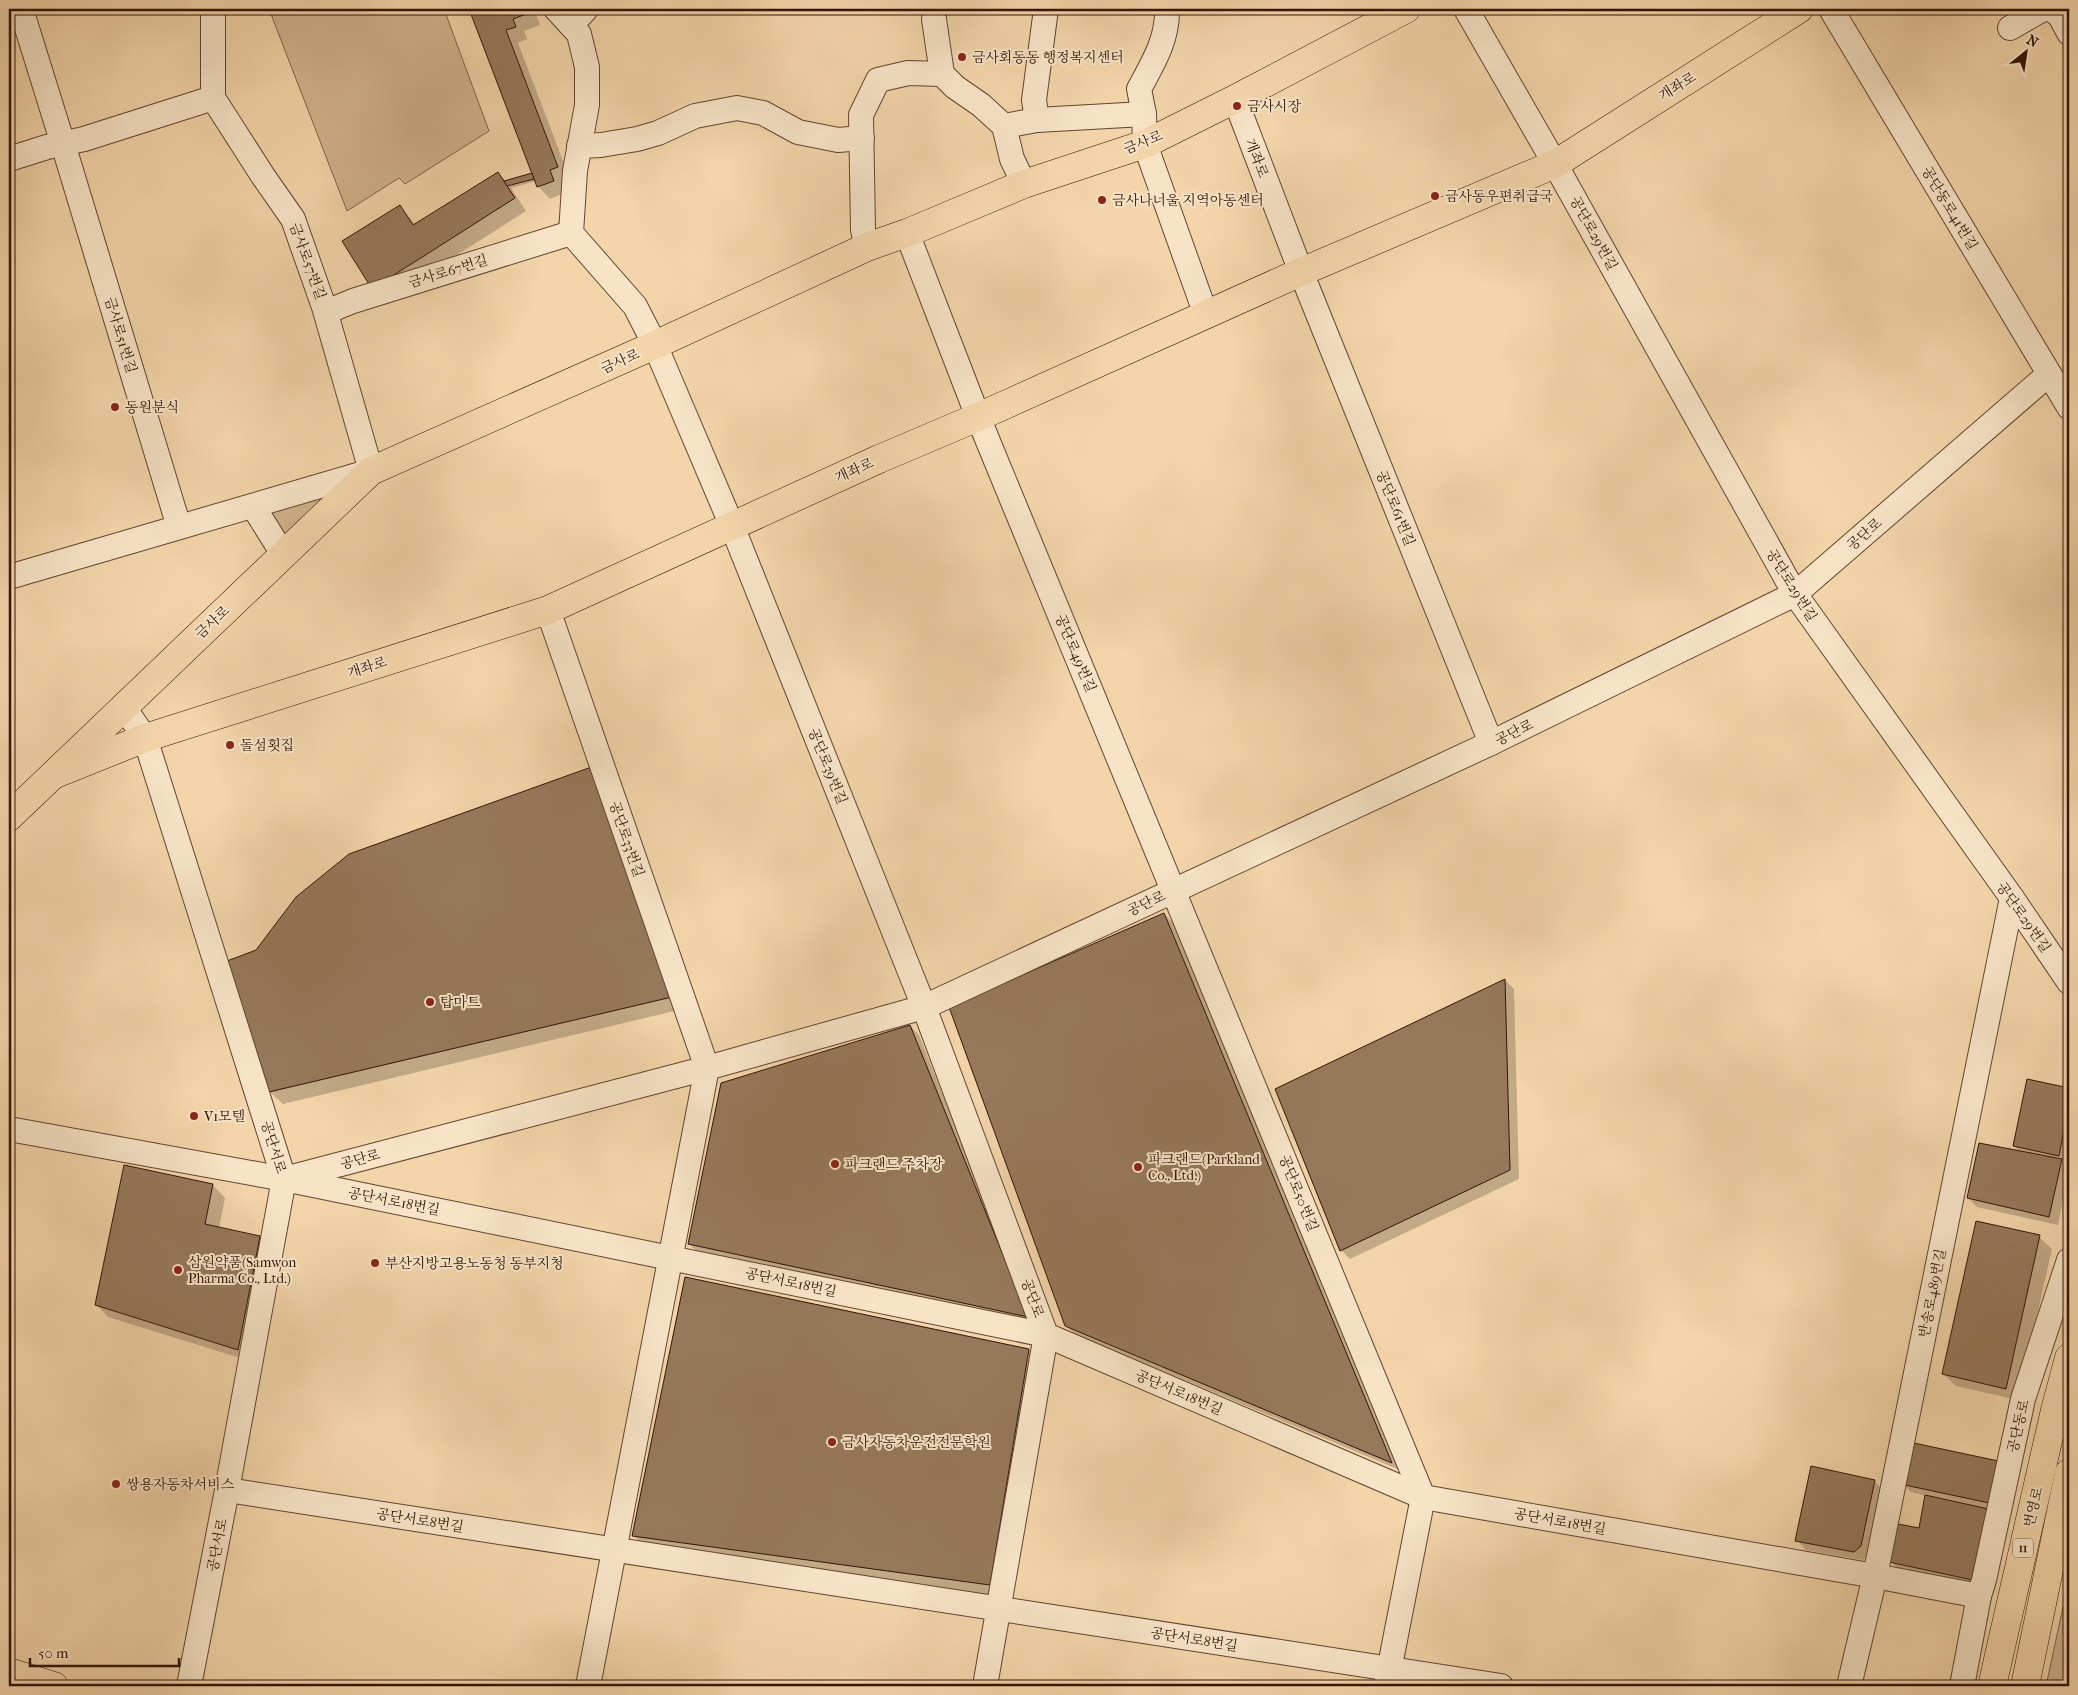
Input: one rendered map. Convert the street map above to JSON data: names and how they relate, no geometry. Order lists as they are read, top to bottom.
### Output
{
  "streets": {
    "main road": [
      "개좌로",
      "금사로",
      "번영로",
      "11"
    ],
    "street": [
      "공단동로41번길",
      "공단로29번길",
      "금사로57번길",
      "금사로67번길",
      "금사로51번길",
      "공단로61번길",
      "공단로",
      "공단로49번길",
      "공단로39번길",
      "공단로33번길",
      "공단서로",
      "공단로50번길",
      "공단서로18번길",
      "반송로489번길",
      "공단동로",
      "공단서로8번길"
    ]
  },
  "crossings": [
    ["개좌로", "금사로"],
    ["개좌로", "공단로29번길"],
    ["개좌로", "공단로61번길"],
    ["개좌로", "공단로49번길"],
    ["개좌로", "공단로39번길"],
    ["개좌로", "공단로33번길"],
    ["개좌로", "공단서로"],
    ["금사로", "금사로57번길"],
    ["금사로", "금사로51번길"],
    ["금사로", "공단서로"],
    ["공단동로41번길", "공단로"],
    ["공단로29번길", "공단로"],
    ["공단로29번길", "반송로489번길"],
    ["금사로57번길", "금사로67번길"],
    ["공단로61번길", "공단로"],
    ["공단로", "공단로49번길"],
    ["공단로", "공단로39번길"],
    ["공단로", "공단로33번길"],
    ["공단로", "공단서로"],
    ["공단로", "공단로50번길"],
    ["공단로", "공단서로18번길"],
    ["공단로49번길", "공단로50번길"],
    ["공단서로", "공단서로18번길"],
    ["공단서로", "공단서로8번길"],
    ["공단로50번길", "공단서로18번길"],
    ["공단서로18번길", "반송로489번길"],
    ["공단서로18번길", "공단동로"]
  ],
  "places": [
    "금사회동동 행정복지센터",
    "금사시장",
    "금사동우편취급국",
    "금사나너울 지역아동센터",
    "동원분식",
    "돌섬횟집",
    "탑마트",
    "V1모텔",
    "파크랜드 주차장",
    "파크랜드(Parkland Co., Ltd.)",
    "부산지방고용노동청 동부지청",
    "삼원약품(Samwon Pharma Co., Ltd.)",
    "금사자동차운전전문학원",
    "쌍용자동차서비스"
  ],
  "scale_bar": "50 m",
  "north": "top right"
}
